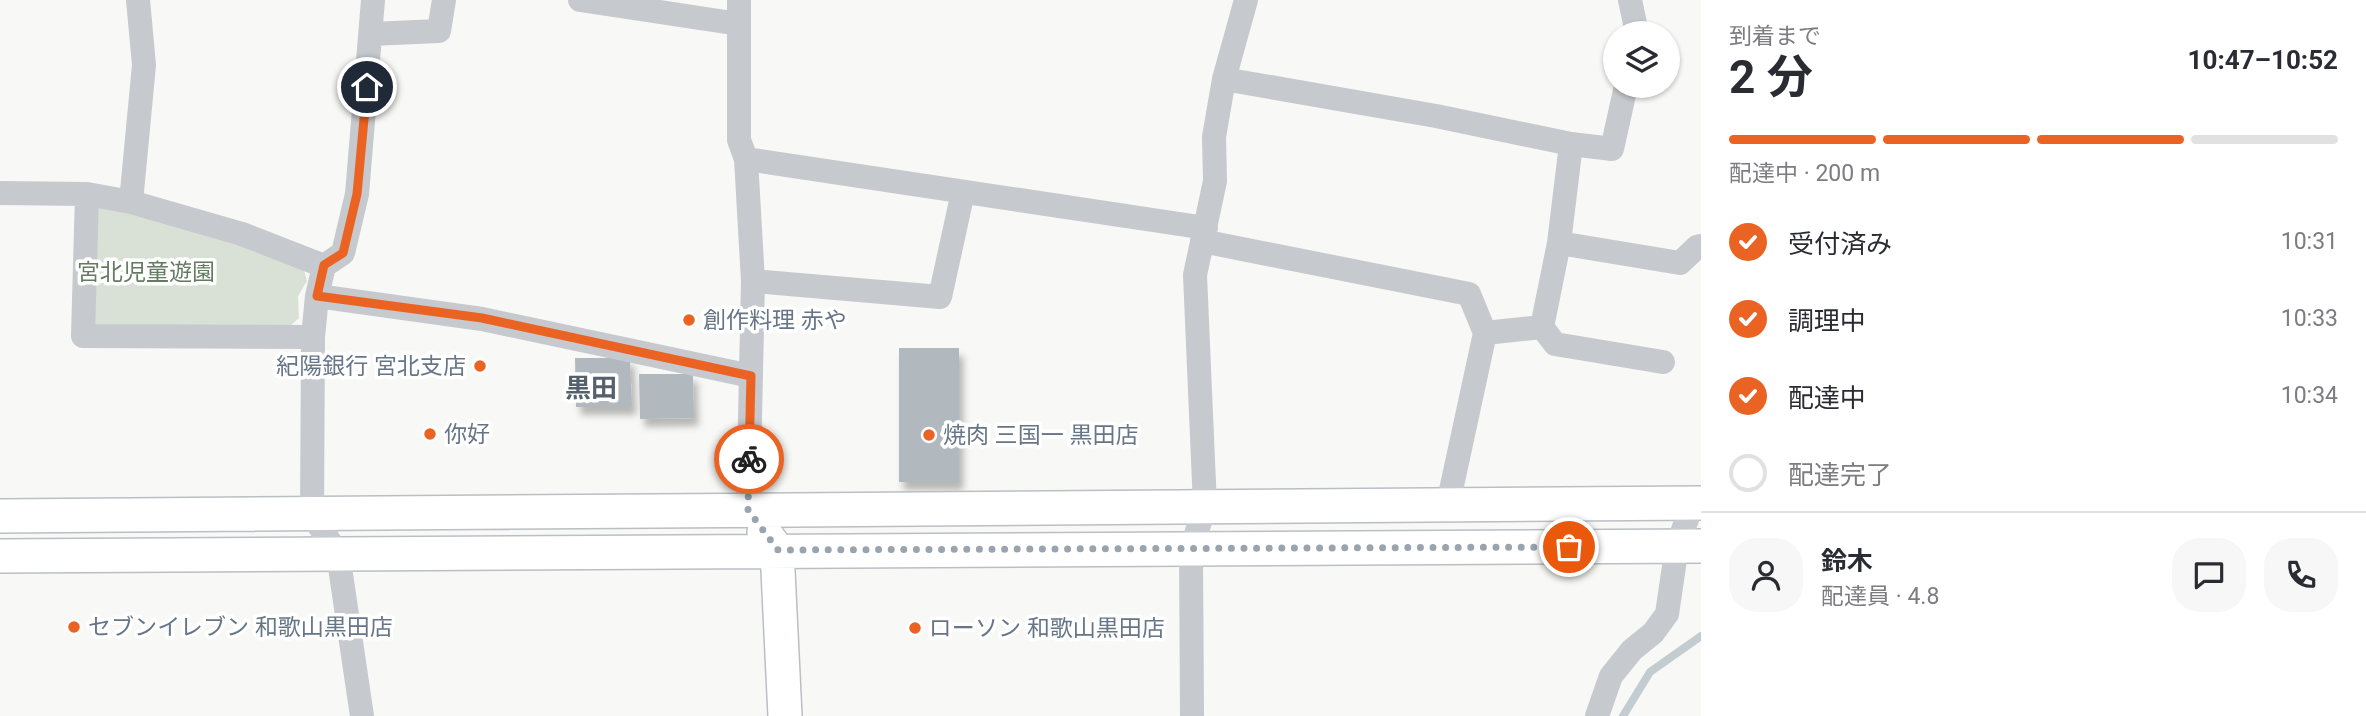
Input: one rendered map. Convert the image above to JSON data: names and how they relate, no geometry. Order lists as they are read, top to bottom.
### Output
{
  "districts": ["黒田"],
  "parks": ["宮北児童遊園"],
  "places": [
    "創作料理 赤や",
    "紀陽銀行 宮北支店",
    "你好",
    "焼肉 三国一 黒田店",
    "セブンイレブン 和歌山黒田店",
    "ローソン 和歌山黒田店"
  ],
  "page": {
    "heading": ["2 分", "到着まで", "10:47–10:52"],
    "panel": ["鈴木", "配達員 · 4.8"],
    "bar": "配達中 · 200 m",
    "list": [
      ["受付済み", "10:31"],
      ["調理中", "10:33"],
      ["配達中", "10:34"],
      "配達完了"
    ]
  }
}
